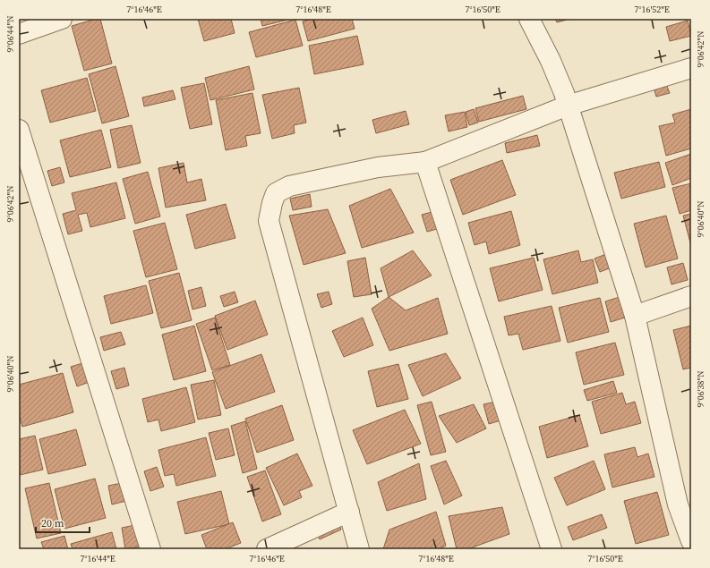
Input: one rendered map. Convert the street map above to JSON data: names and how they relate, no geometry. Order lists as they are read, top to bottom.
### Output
{
  "scale_bar": "20 m",
  "coordinates": [
    "7°16'46\"E",
    "7°16'48\"E",
    "7°16'50\"E",
    "7°16'52\"E",
    "9°06'44\"N",
    "9°06'42\"N",
    "9°06'40\"N",
    "9°06'38\"N",
    "7°16'44\"E"
  ]
}
